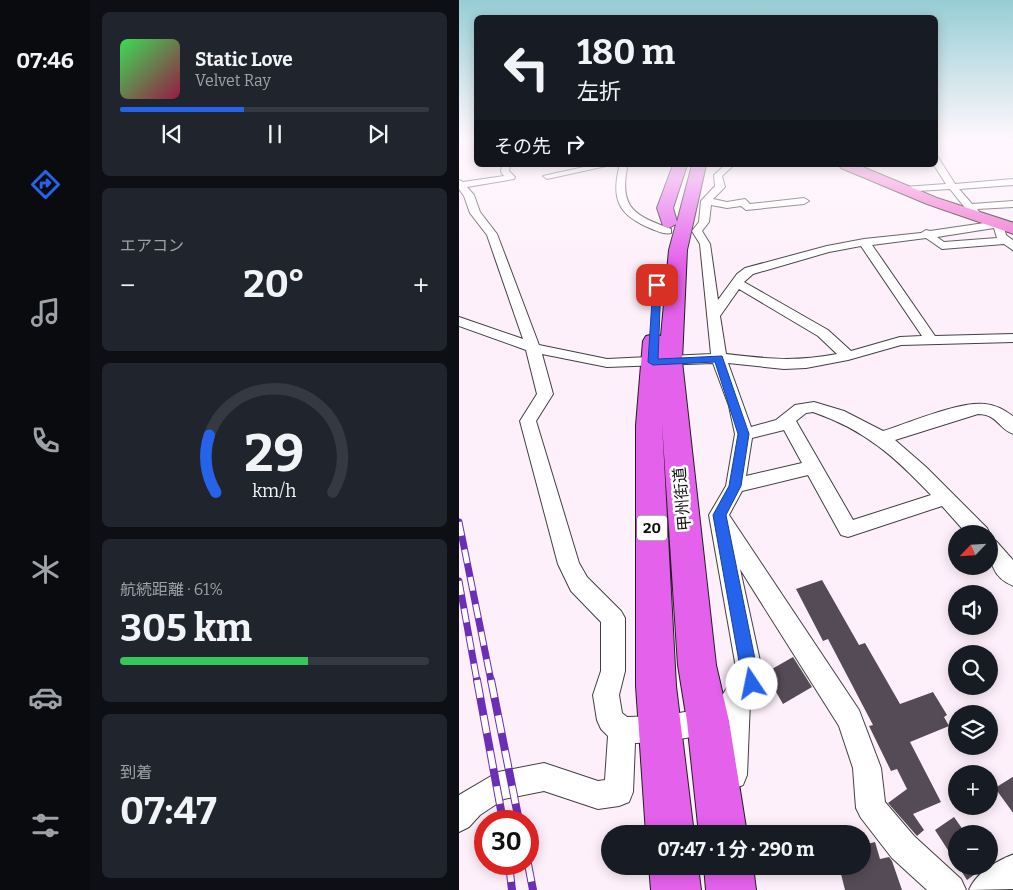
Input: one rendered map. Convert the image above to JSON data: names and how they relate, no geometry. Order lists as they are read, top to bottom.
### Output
{
  "streets": {
    "highway": ["甲州街道", "20"]
  },
  "crossings": [
    ["甲州街道", "20"]
  ],
  "north": "bottom left",
  "page": {
    "tabs": "07:46",
    "turn": ["180 m", "左折"],
    "song": ["Static Love", "Velvet Ray"],
    "then": "その先",
    "tile": [
      "エアコン",
      ["航続距離 · 61%", "305 km"],
      ["到着", "07:47"]
    ],
    "heat": ["−", "20°", "+"],
    "map_buttons": ["+", "−"],
    "limit": "30",
    "trip": "07:47 · 1 分 · 290 m",
    "gauge": ["29", "km/h"]
  }
}
